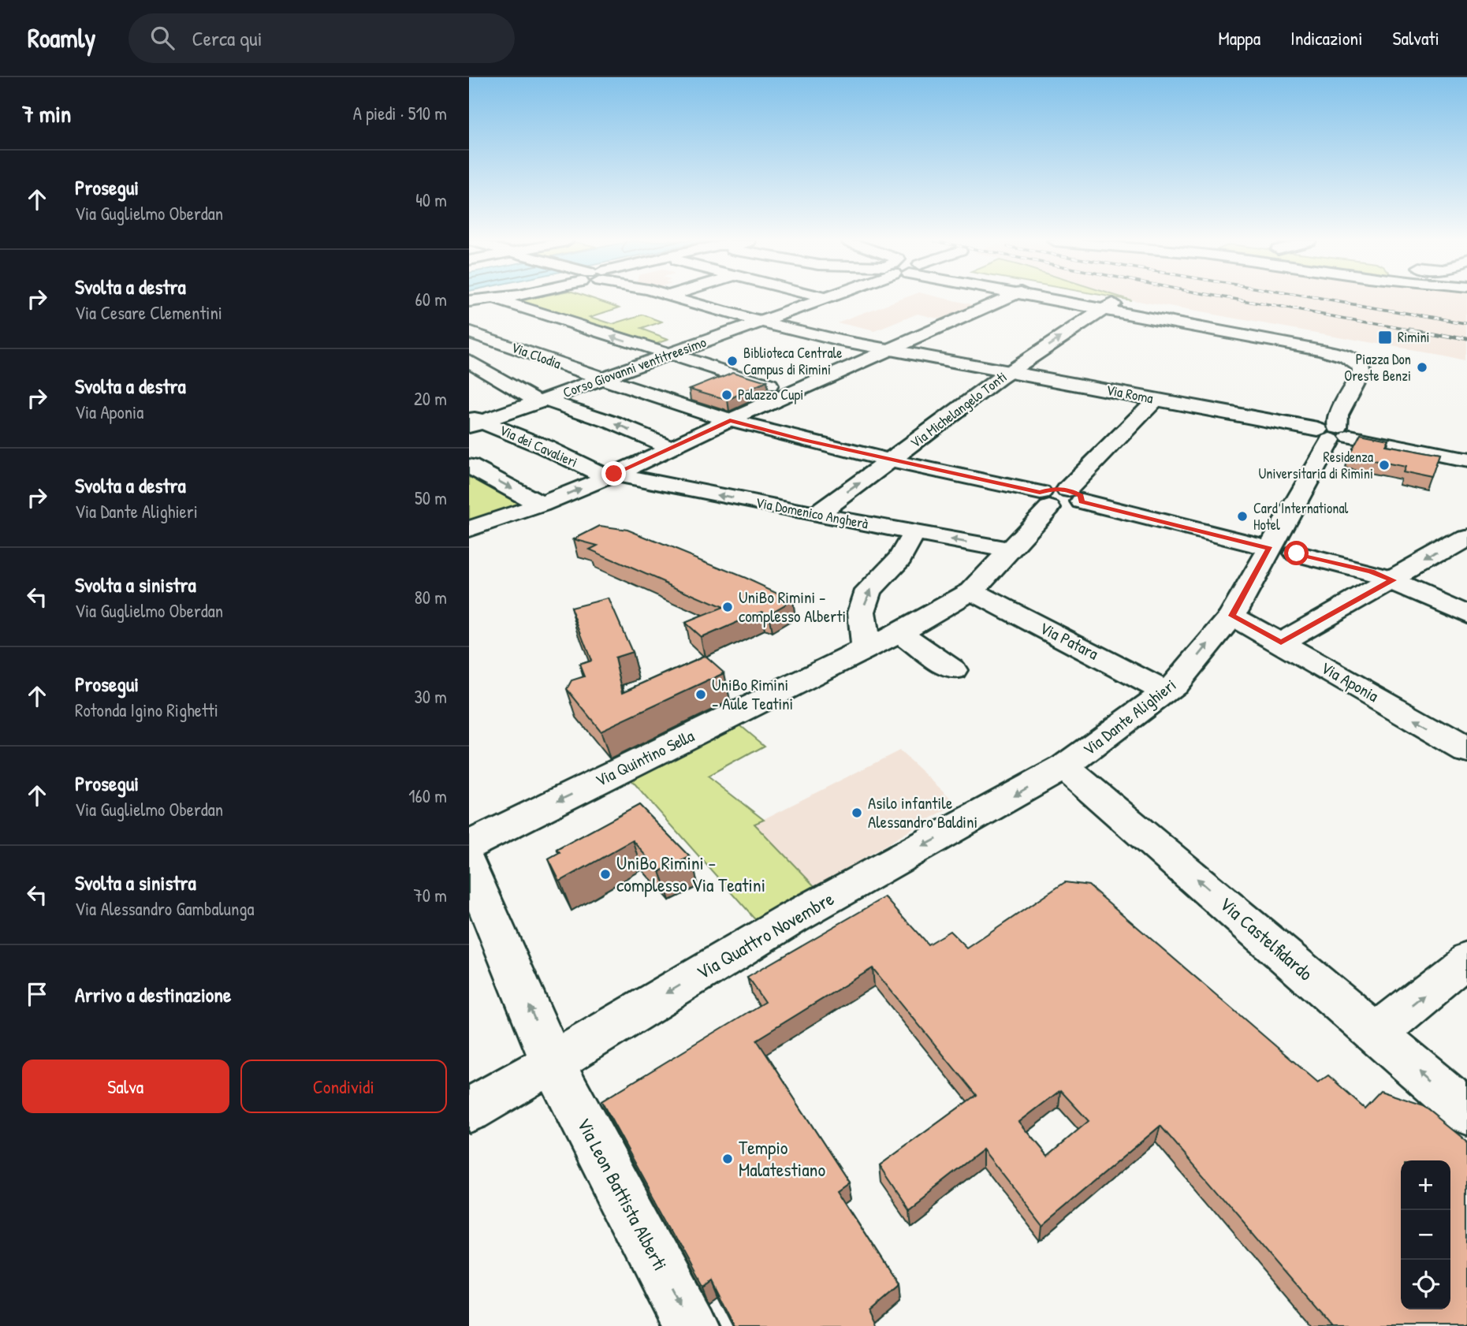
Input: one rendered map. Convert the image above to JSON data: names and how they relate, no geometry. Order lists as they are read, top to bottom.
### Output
{
  "streets": {
    "street": [
      "Via Clodia",
      "Corso Giovanni ventitreesimo",
      "Via Roma",
      "Via Michelangelo Tonti",
      "Via dei Cavalieri",
      "Via Domenico Angherà",
      "Via Patara",
      "Via Aponia",
      "Via Dante Alighieri",
      "Via Quintino Sella",
      "Via Quattro Novembre",
      "Via Castelfidardo",
      "Via Leon Battista Alberti"
    ]
  },
  "crossings": [
    ["Via Clodia", "Corso Giovanni ventitreesimo"],
    ["Via Clodia", "Via Michelangelo Tonti"],
    ["Corso Giovanni ventitreesimo", "Via Roma"],
    ["Corso Giovanni ventitreesimo", "Via dei Cavalieri"],
    ["Via Roma", "Via Michelangelo Tonti"],
    ["Via Roma", "Via Dante Alighieri"],
    ["Via Michelangelo Tonti", "Via Domenico Angherà"],
    ["Via Michelangelo Tonti", "Via Dante Alighieri"],
    ["Via dei Cavalieri", "Via Domenico Angherà"],
    ["Via Patara", "Via Dante Alighieri"],
    ["Via Aponia", "Via Dante Alighieri"],
    ["Via Dante Alighieri", "Via Quattro Novembre"],
    ["Via Dante Alighieri", "Via Castelfidardo"],
    ["Via Quattro Novembre", "Via Castelfidardo"],
    ["Via Quattro Novembre", "Via Leon Battista Alberti"]
  ],
  "one_way": ["Via Quattro Novembre", "Via Castelfidardo"],
  "places": {
    "transit": ["Rimini"],
    "other": [
      "Biblioteca Centrale Campus di Rimini",
      "Piazza Don Oreste Benzi",
      "Palazzo Cupi",
      "Residenza Universitaria di Rimini",
      "Card International Hotel",
      "UniBo Rimini - complesso Alberti",
      "UniBo Rimini - Aule Teatini",
      "Asilo infantile Alessandro Baldini",
      "UniBo Rimini - complesso Via Teatini",
      "Tempio Malatestiano"
    ]
  },
  "page": {
    "header": "Roamly",
    "search": "Cerca qui",
    "nav": ["Mappa", "Indicazioni", "Salvati"],
    "heading": ["7 min", "A piedi · 510 m"],
    "list": [
      ["Prosegui", "Via Guglielmo Oberdan", "40 m"],
      ["Svolta a destra", "Via Cesare Clementini", "60 m"],
      ["Svolta a destra", "Via Aponia", "20 m"],
      ["Svolta a destra", "Via Dante Alighieri", "50 m"],
      ["Svolta a sinistra", "Via Guglielmo Oberdan", "80 m"],
      ["Prosegui", "Rotonda Igino Righetti", "30 m"],
      ["Prosegui", "Via Guglielmo Oberdan", "160 m"],
      ["Svolta a sinistra", "Via Alessandro Gambalunga", "70 m"],
      "Arrivo a destinazione"
    ],
    "buttons": ["Salva", "Condividi"],
    "map_buttons": ["+", "−"]
  }
}
